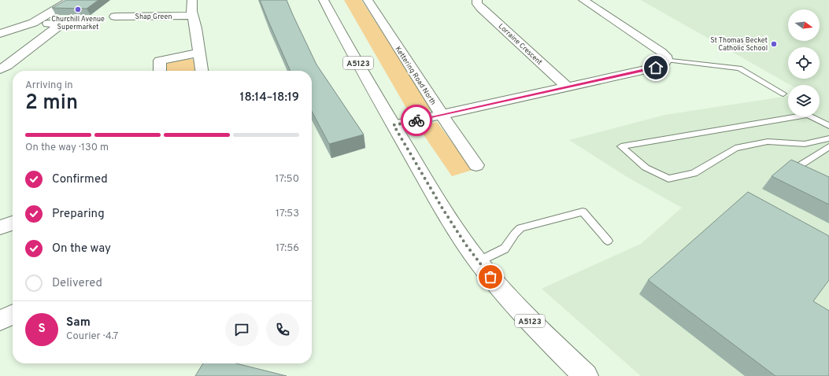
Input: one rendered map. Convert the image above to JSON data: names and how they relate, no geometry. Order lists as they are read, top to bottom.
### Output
{
  "streets": {
    "street": [
      "Shap Green",
      "Lorraine Crescent",
      "A5123",
      "Kettering Road North"
    ]
  },
  "places": ["Churchill Avenue Supermarket", "St Thomas Becket Catholic School"],
  "north": "right",
  "page": {
    "heading": ["2 min", "Arriving in", "18:14–18:19"],
    "panel": ["Sam", "Courier · 4.7"],
    "bar": "On the way · 130 m",
    "list": [
      ["Confirmed", "17:50"],
      ["Preparing", "17:53"],
      ["On the way", "17:56"],
      "Delivered"
    ],
    "round": "S"
  }
}
